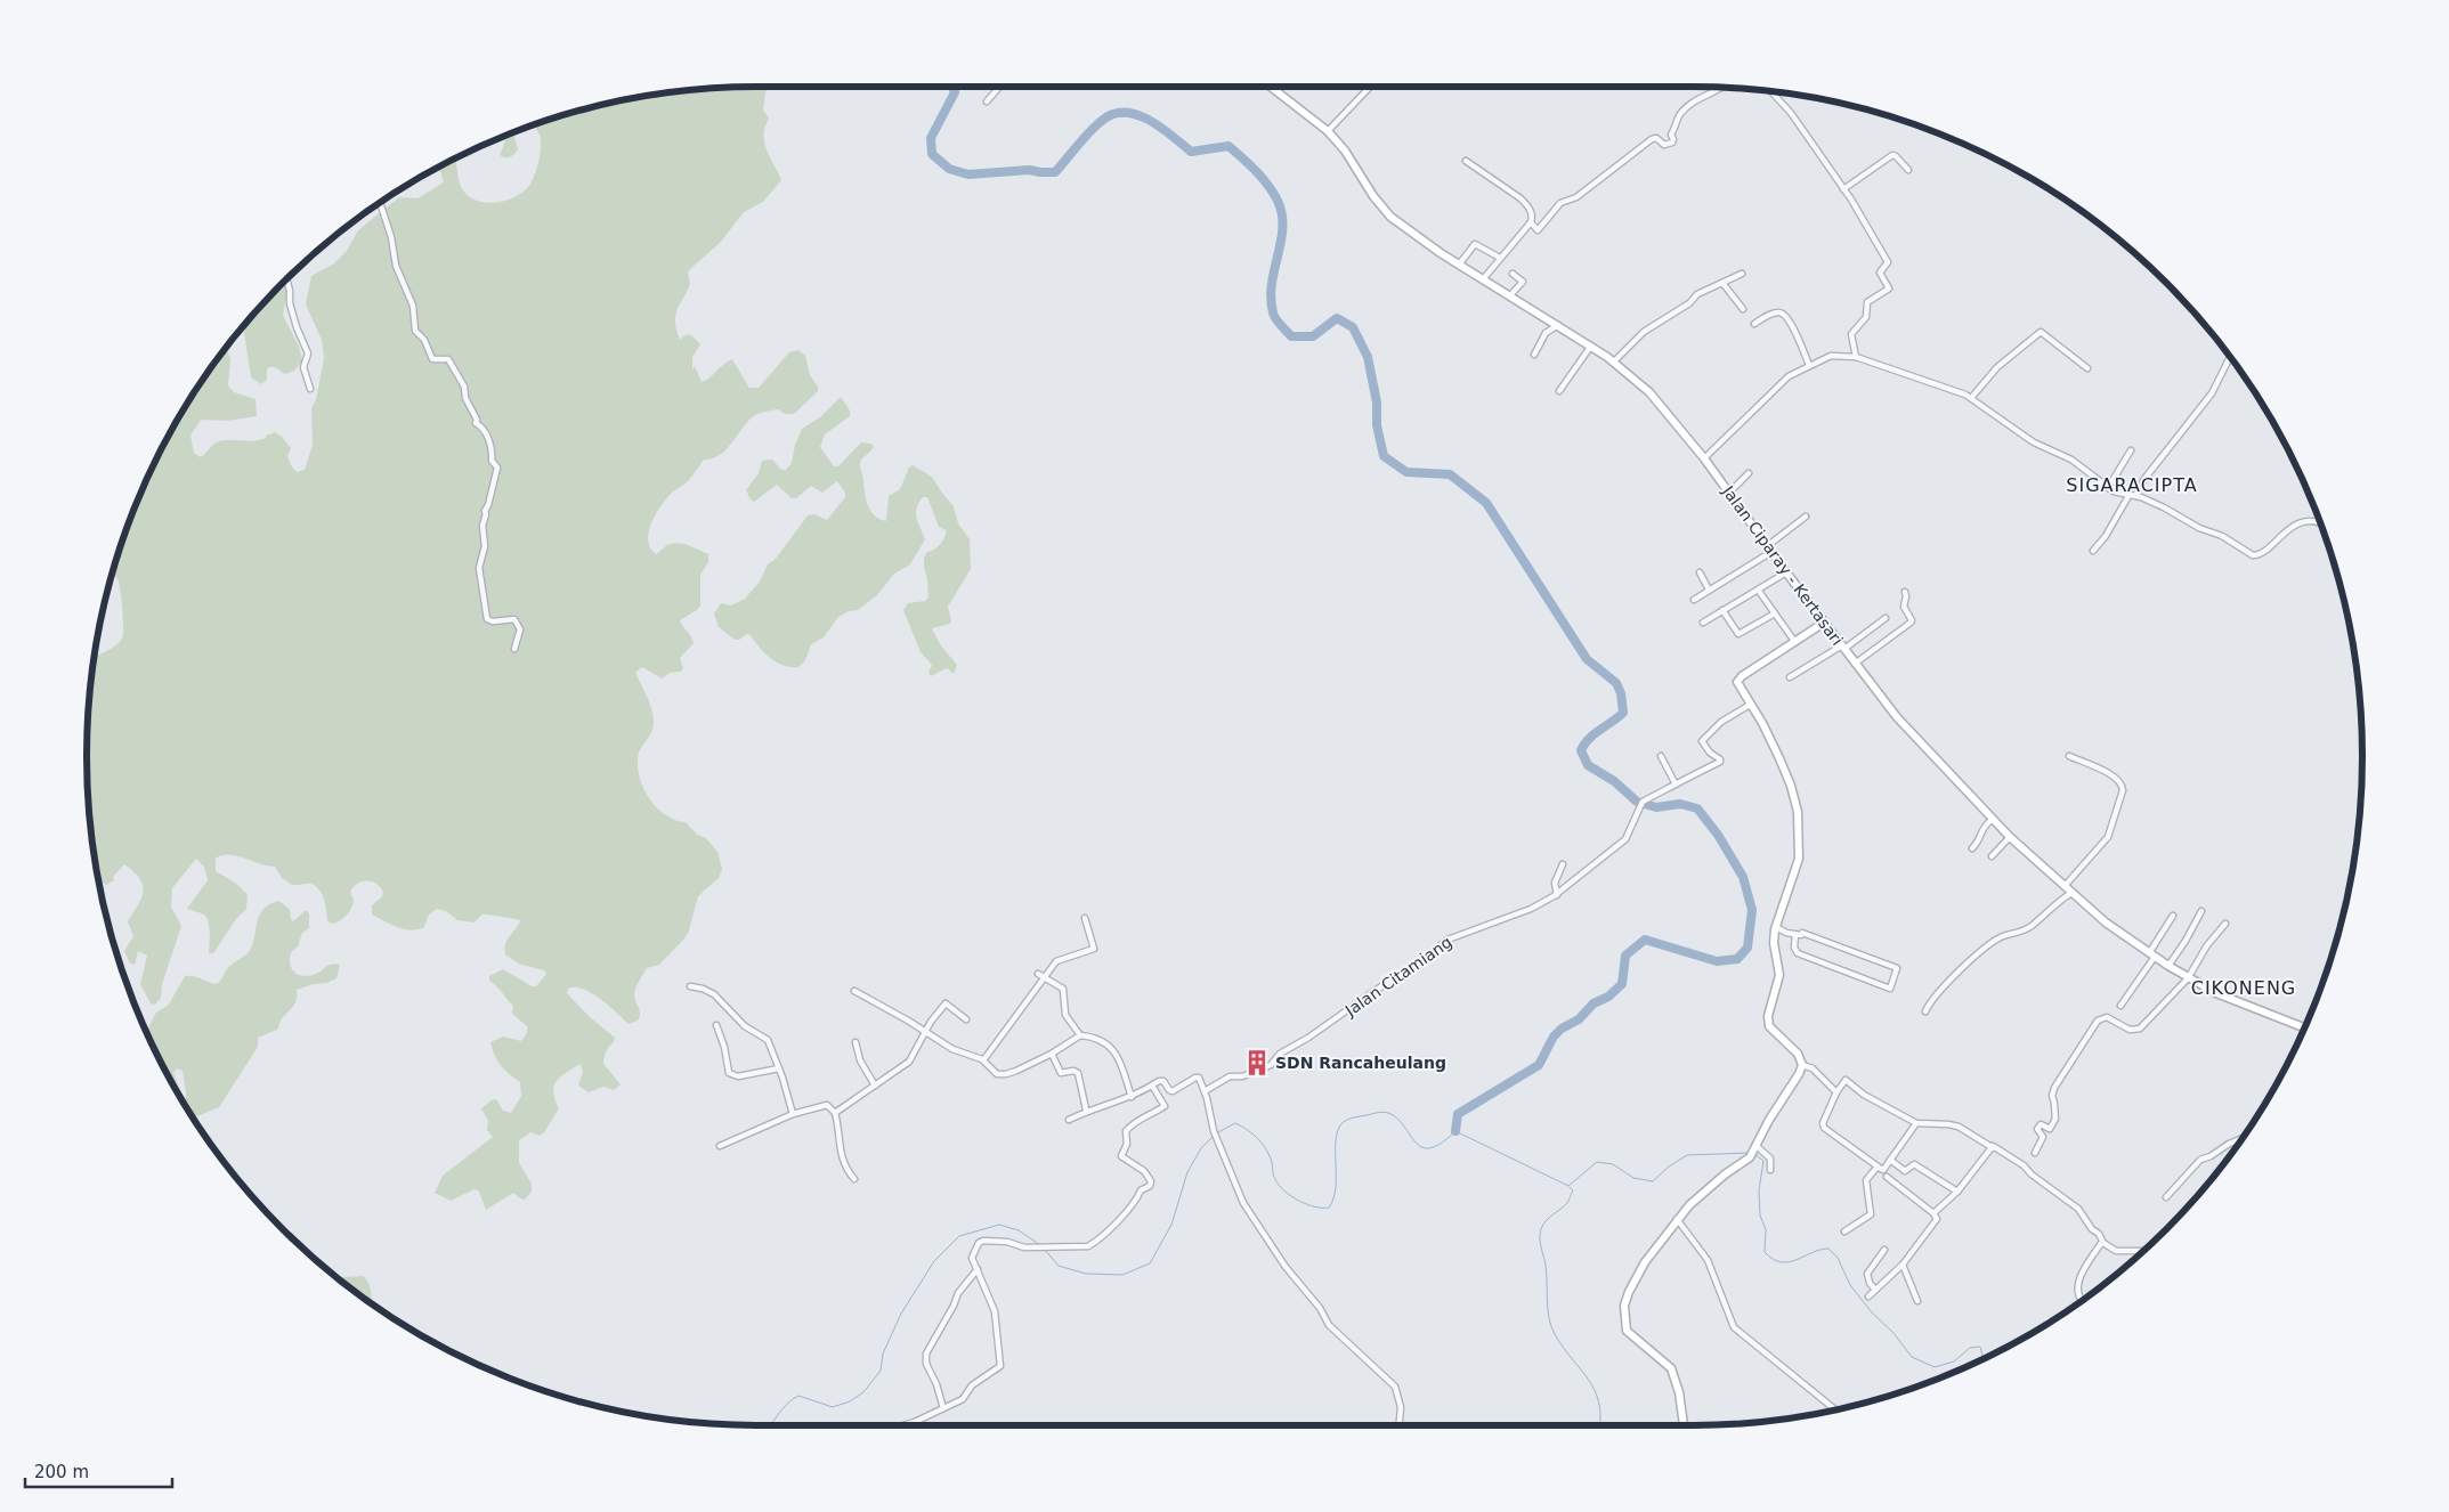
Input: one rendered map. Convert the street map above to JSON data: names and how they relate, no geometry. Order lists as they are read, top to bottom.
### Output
{
  "streets": {
    "main road": ["Jalan Ciparay - Kertasari"],
    "street": ["Jalan Citamiang"]
  },
  "districts": ["SIGARACIPTA", "CIKONENG"],
  "places": {
    "building": ["SDN Rancaheulang"]
  },
  "scale_bar": "200 m"
}
